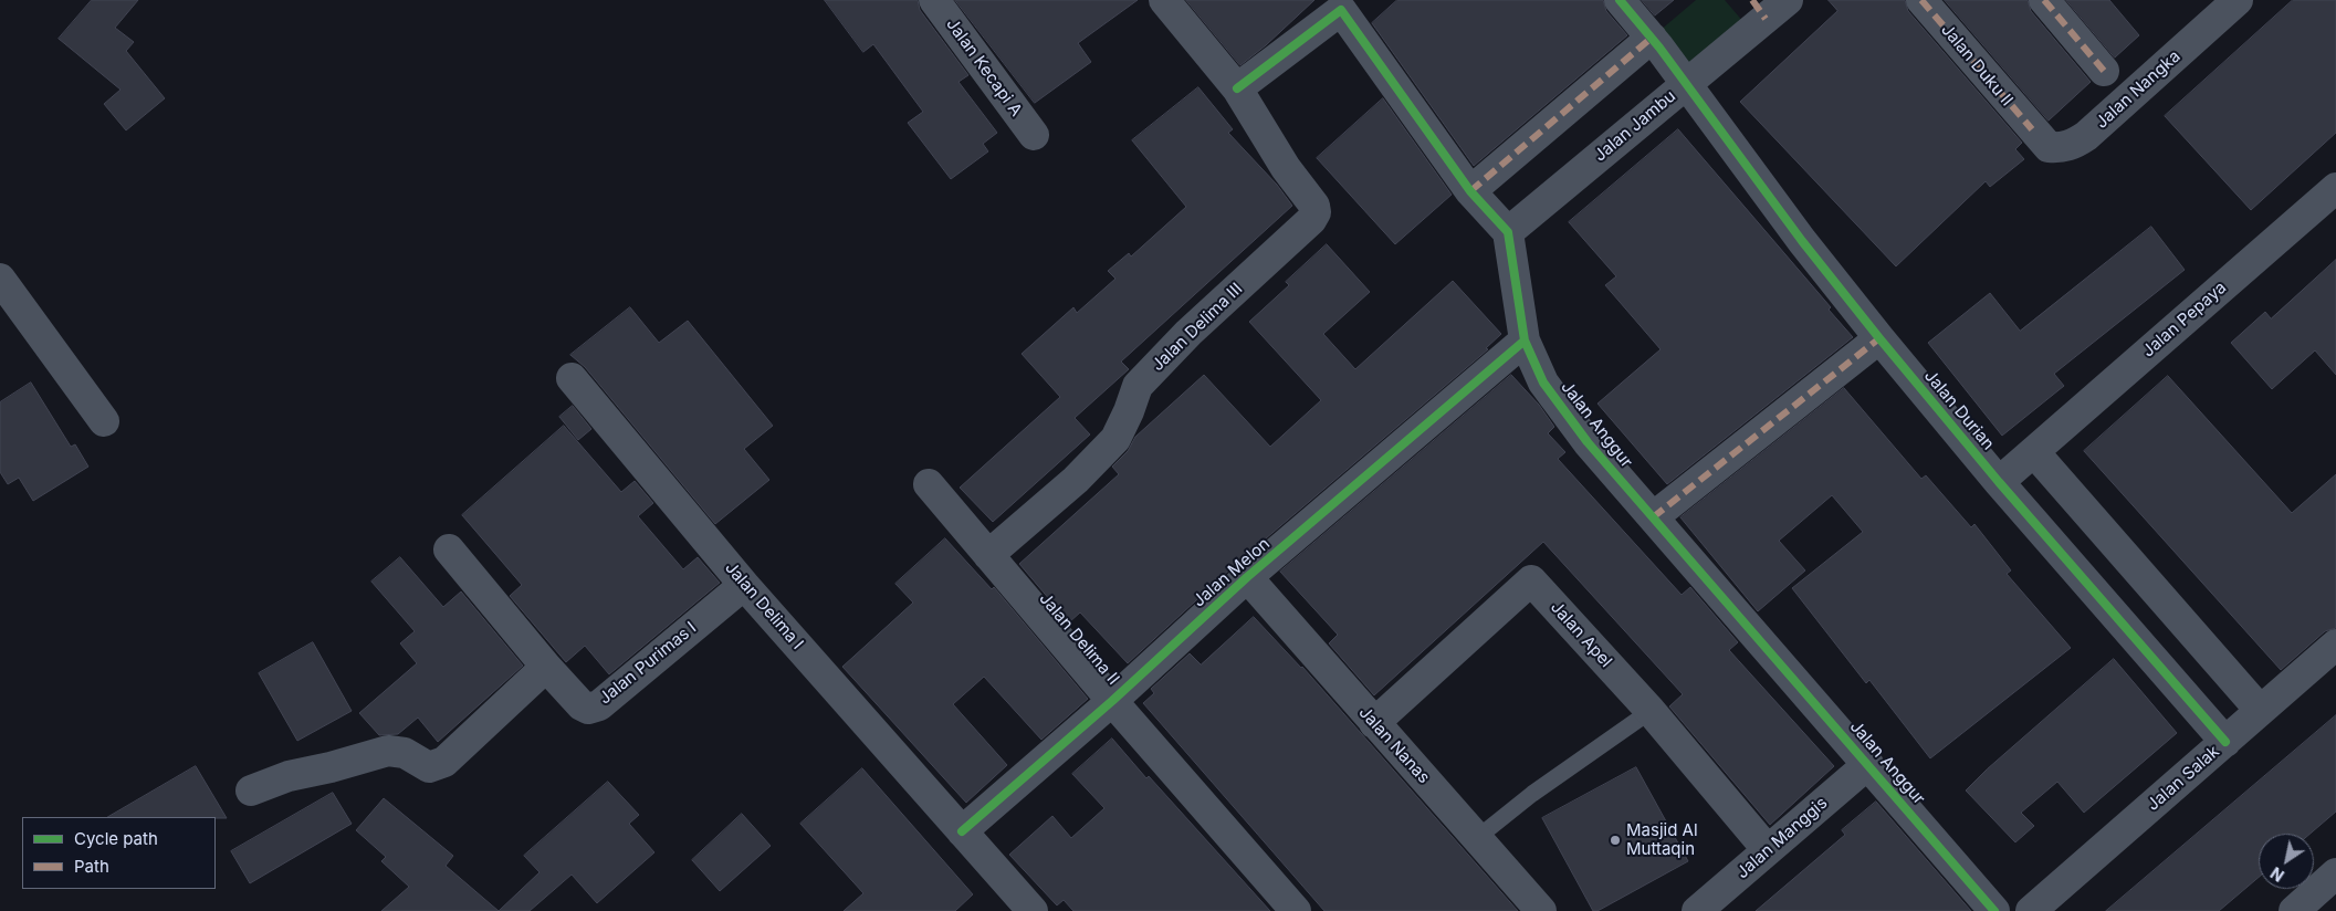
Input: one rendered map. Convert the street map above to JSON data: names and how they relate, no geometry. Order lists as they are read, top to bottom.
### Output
{
  "streets": {
    "street": [
      "Jalan Duku II",
      "Jalan Kecapi A",
      "Jalan Nangka",
      "Jalan Jambu",
      "Jalan Pepaya",
      "Jalan Delima III",
      "Jalan Durian",
      "Jalan Anggur",
      "Jalan Melon",
      "Jalan Delima I",
      "Jalan Apel",
      "Jalan Delima II",
      "Jalan Purimas I",
      "Jalan Nanas",
      "Jalan Salak",
      "Jalan Manggis"
    ]
  },
  "crossings": [
    ["Jalan Duku II", "Jalan Nangka"],
    ["Jalan Jambu", "Jalan Durian"],
    ["Jalan Jambu", "Jalan Anggur"],
    ["Jalan Delima III", "Jalan Delima II"],
    ["Jalan Durian", "Jalan Salak"],
    ["Jalan Anggur", "Jalan Melon"],
    ["Jalan Anggur", "Jalan Manggis"],
    ["Jalan Melon", "Jalan Delima I"],
    ["Jalan Melon", "Jalan Delima II"],
    ["Jalan Melon", "Jalan Nanas"],
    ["Jalan Delima I", "Jalan Purimas I"],
    ["Jalan Apel", "Jalan Nanas"],
    ["Jalan Apel", "Jalan Manggis"]
  ],
  "places": ["Masjid Al Muttaqin"],
  "legend": ["Cycle path", "Path"],
  "north": "bottom left"
}
